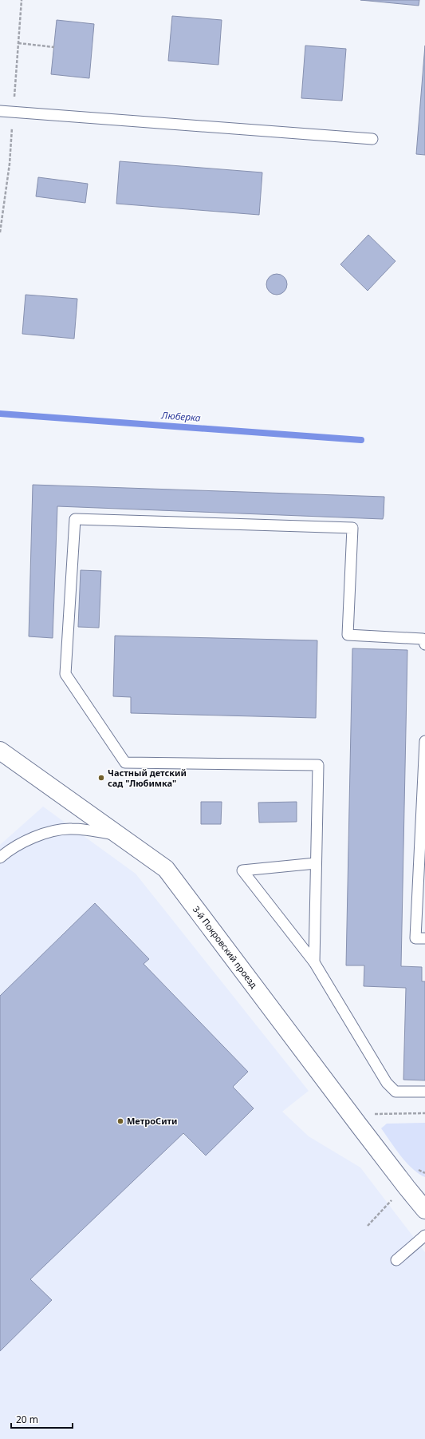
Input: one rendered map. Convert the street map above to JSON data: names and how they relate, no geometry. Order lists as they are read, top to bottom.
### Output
{
  "streets": {
    "street": ["3-й Покровский проезд"]
  },
  "water": ["Люберка"],
  "places": ["Частный детский сад \"Любимка\"", "МетроСити"],
  "scale_bar": "20 m"
}
